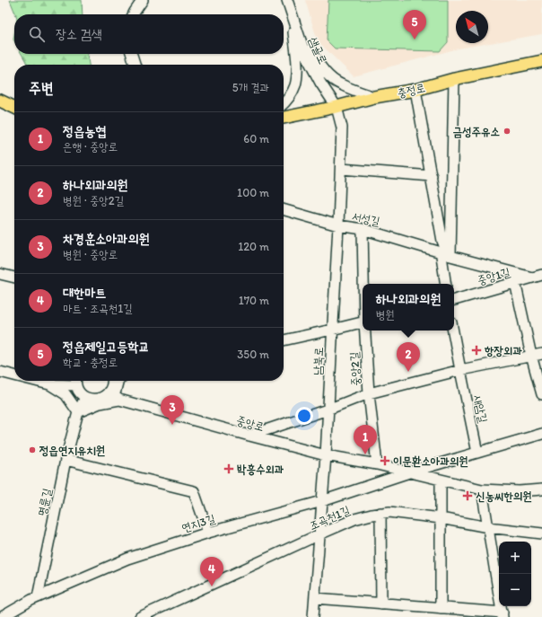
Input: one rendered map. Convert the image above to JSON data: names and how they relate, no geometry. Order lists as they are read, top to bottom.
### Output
{
  "streets": {
    "main road": ["충정로"],
    "street": [
      "샘골로",
      "서성길",
      "중앙1길",
      "남북로",
      "중앙2길",
      "새암길",
      "중앙로",
      "명륜길",
      "조곡천1길",
      "연지3길"
    ]
  },
  "crossings": [
    ["샘골로", "충정로"],
    ["샘골로", "남북로"],
    ["충정로", "남북로"],
    ["서성길", "중앙1길"],
    ["서성길", "남북로"],
    ["서성길", "중앙2길"],
    ["남북로", "중앙2길"],
    ["남북로", "중앙로"],
    ["남북로", "조곡천1길"],
    ["남북로", "연지3길"],
    ["중앙2길", "새암길"],
    ["중앙2길", "중앙로"],
    ["중앙로", "연지3길"],
    ["명륜길", "연지3길"]
  ],
  "places": {
    "other": ["금성주유소", "정읍연지유치원"],
    "health": [
      "항장외과",
      "이문환소아과의원",
      "박흥수외과",
      "신농씨한의원"
    ]
  },
  "north": "top left",
  "page": {
    "pins": [
      "5",
      "2",
      "3",
      "1",
      "4"
    ],
    "search": "장소 검색",
    "heading": ["주변", "5개 결과"],
    "list": [
      {
        "mark": "1",
        "name": "정읍농협",
        "note": "은행 · 중앙로",
        "value": "60 m"
      },
      {
        "mark": "2",
        "name": "하나외과의원",
        "note": "병원 · 중앙2길",
        "value": "100 m"
      },
      {
        "mark": "3",
        "name": "차경훈소아과의원",
        "note": "병원 · 중앙로",
        "value": "120 m"
      },
      {
        "mark": "4",
        "name": "대한마트",
        "note": "마트 · 조곡천1길",
        "value": "170 m"
      },
      {
        "mark": "5",
        "name": "정읍제일고등학교",
        "note": "학교 · 충정로",
        "value": "350 m"
      }
    ],
    "popup": ["하나외과의원", "병원"],
    "map_buttons": ["+", "−"]
  }
}
